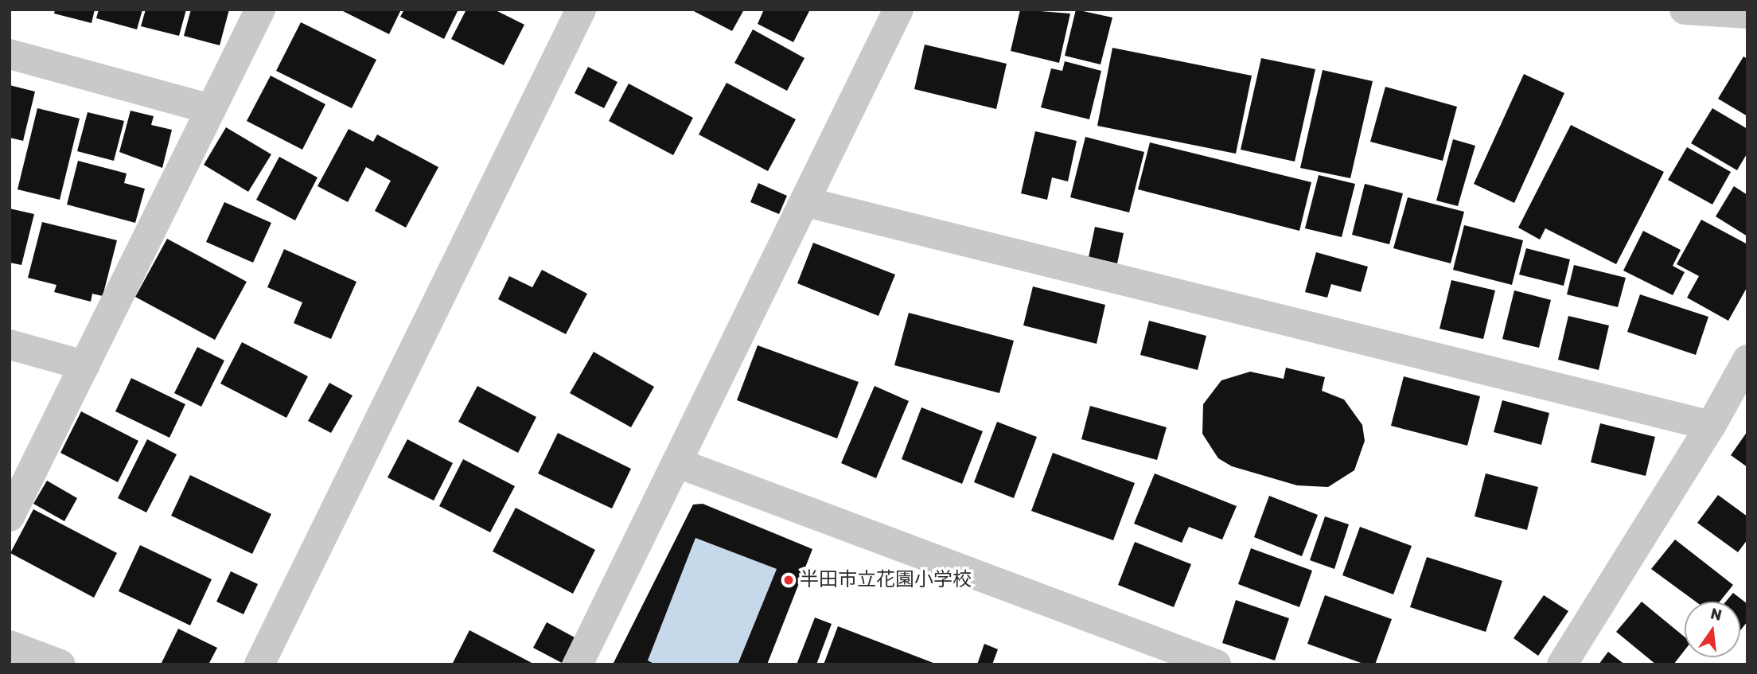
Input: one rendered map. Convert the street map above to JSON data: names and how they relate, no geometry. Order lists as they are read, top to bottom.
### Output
{
  "places": ["半田市立花園小学校"],
  "north": "top"
}
